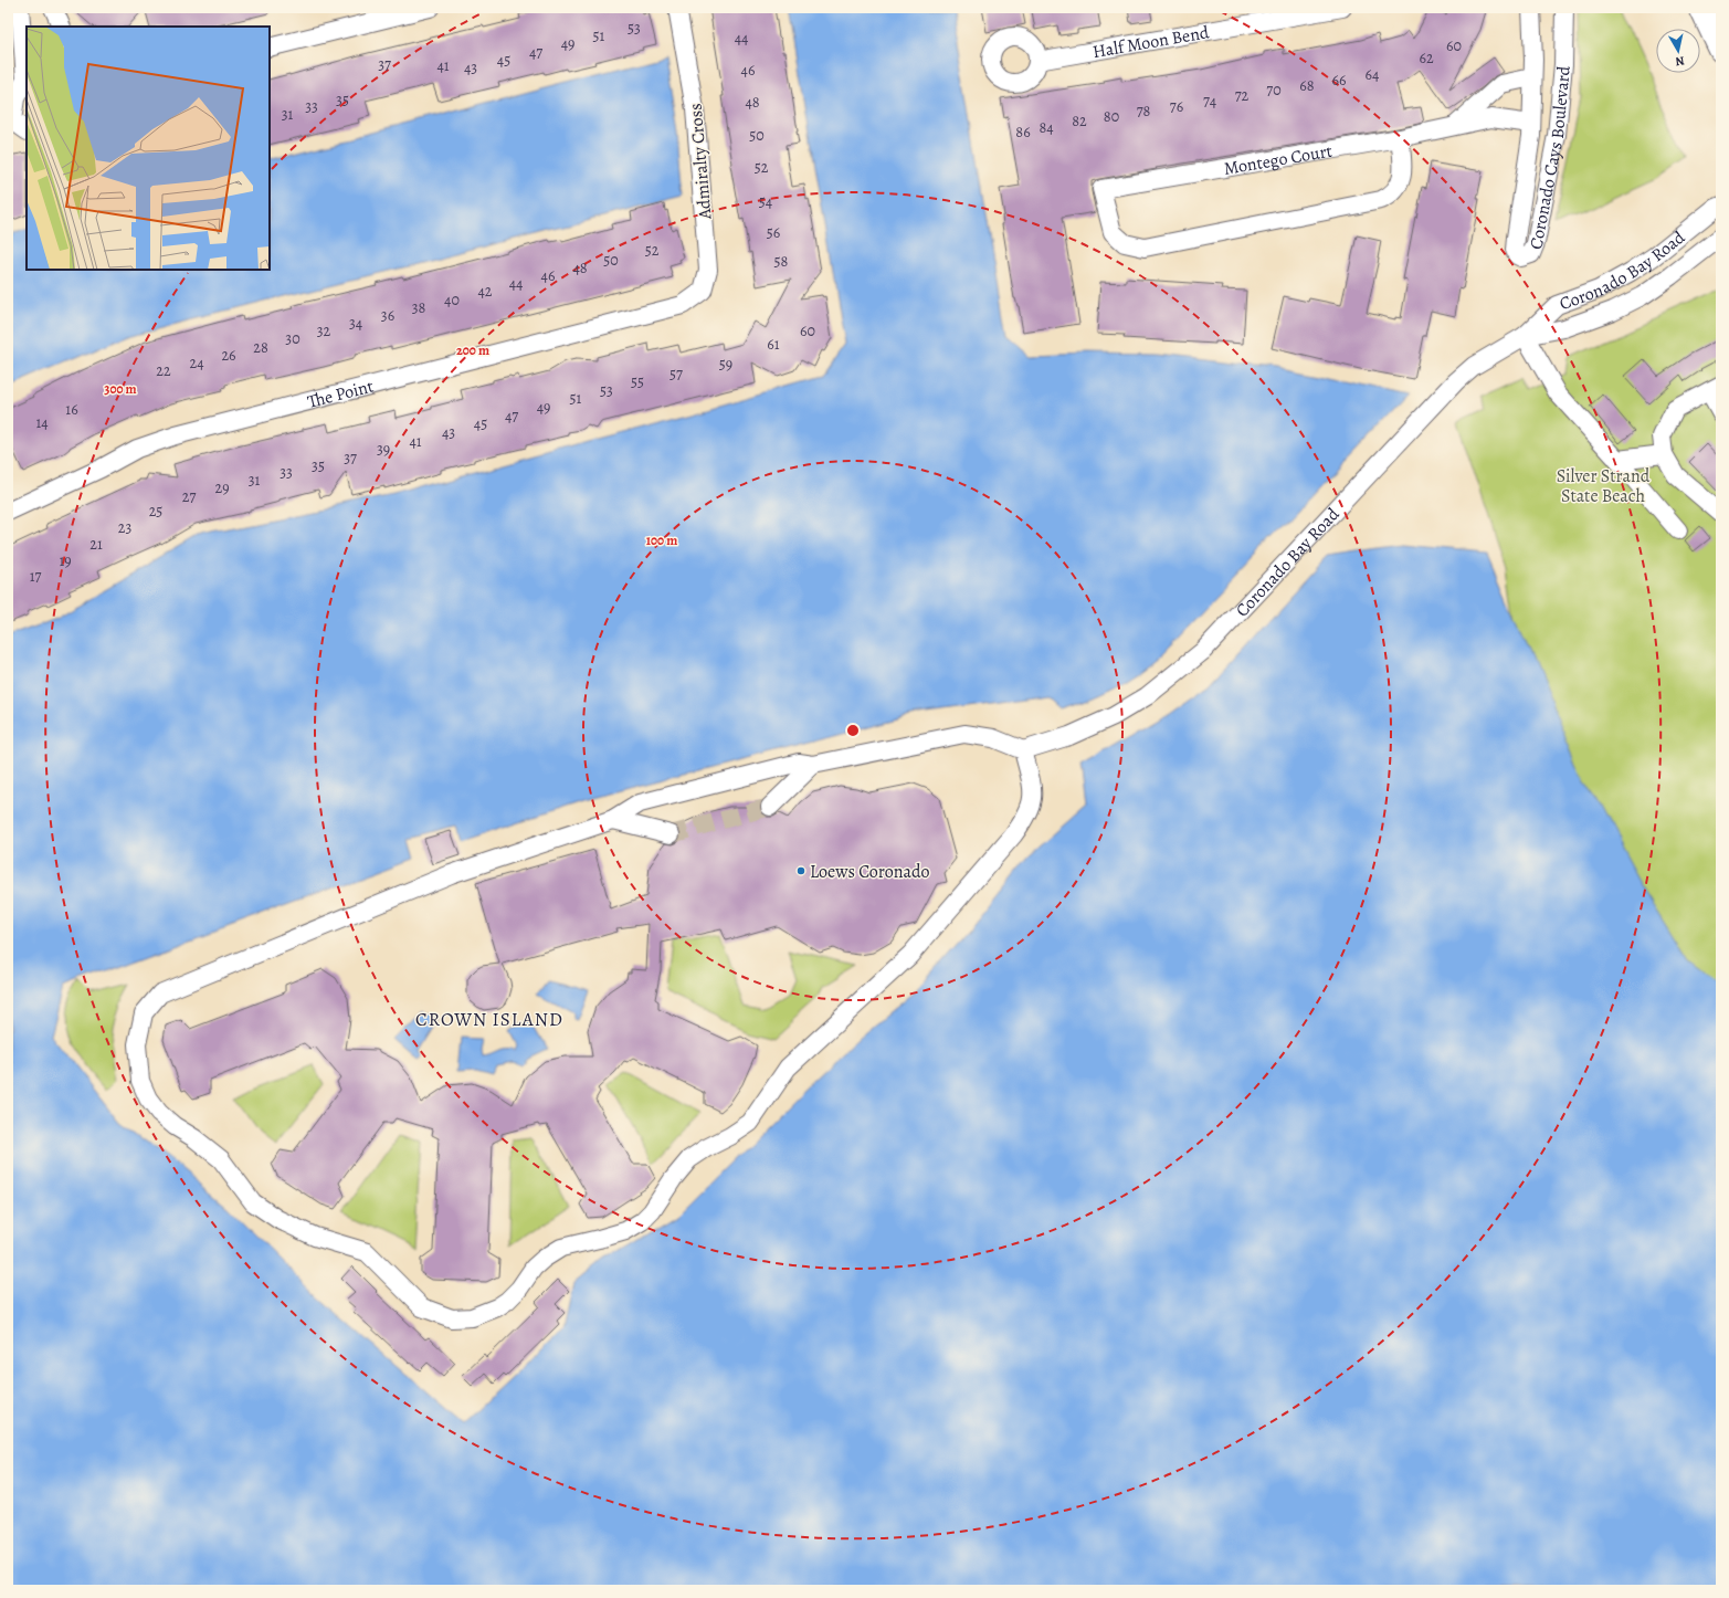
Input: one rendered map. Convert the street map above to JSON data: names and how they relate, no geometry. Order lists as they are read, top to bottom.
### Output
{
  "streets": {
    "street": [
      "Half Moon Bend",
      "Coronado Cays Boulevard",
      "Montego Court",
      "Admiralty Cross",
      "Coronado Bay Road",
      "The Point"
    ]
  },
  "crossings": [
    ["Coronado Cays Boulevard", "Montego Court"],
    ["Admiralty Cross", "The Point"]
  ],
  "districts": ["CROWN ISLAND"],
  "parks": ["Silver Strand State Beach"],
  "places": ["Loews Coronado"],
  "house_numbers": [
    "53",
    "51",
    "44",
    "49",
    "60",
    "47",
    "62",
    "45",
    "37",
    "41",
    "43",
    "46",
    "64",
    "66",
    "68",
    "70",
    "72",
    "35",
    "74",
    "48",
    "33",
    "76",
    "78",
    "31",
    "80",
    "82",
    "84",
    "86",
    "50",
    "52",
    "54",
    "56",
    "52",
    "50",
    "58",
    "48",
    "46",
    "44",
    "42",
    "40",
    "38",
    "36",
    "34",
    "32",
    "60",
    "30",
    "61",
    "28",
    "26",
    "24",
    "59",
    "22",
    "57",
    "55",
    "53",
    "51",
    "49",
    "16",
    "47",
    "14",
    "45",
    "43",
    "41",
    "39",
    "37",
    "35",
    "33",
    "31",
    "29",
    "27",
    "25",
    "23",
    "21",
    "19",
    "17"
  ],
  "north": "bottom",
  "rings": ["200 m", "300 m", "100 m"]
}
